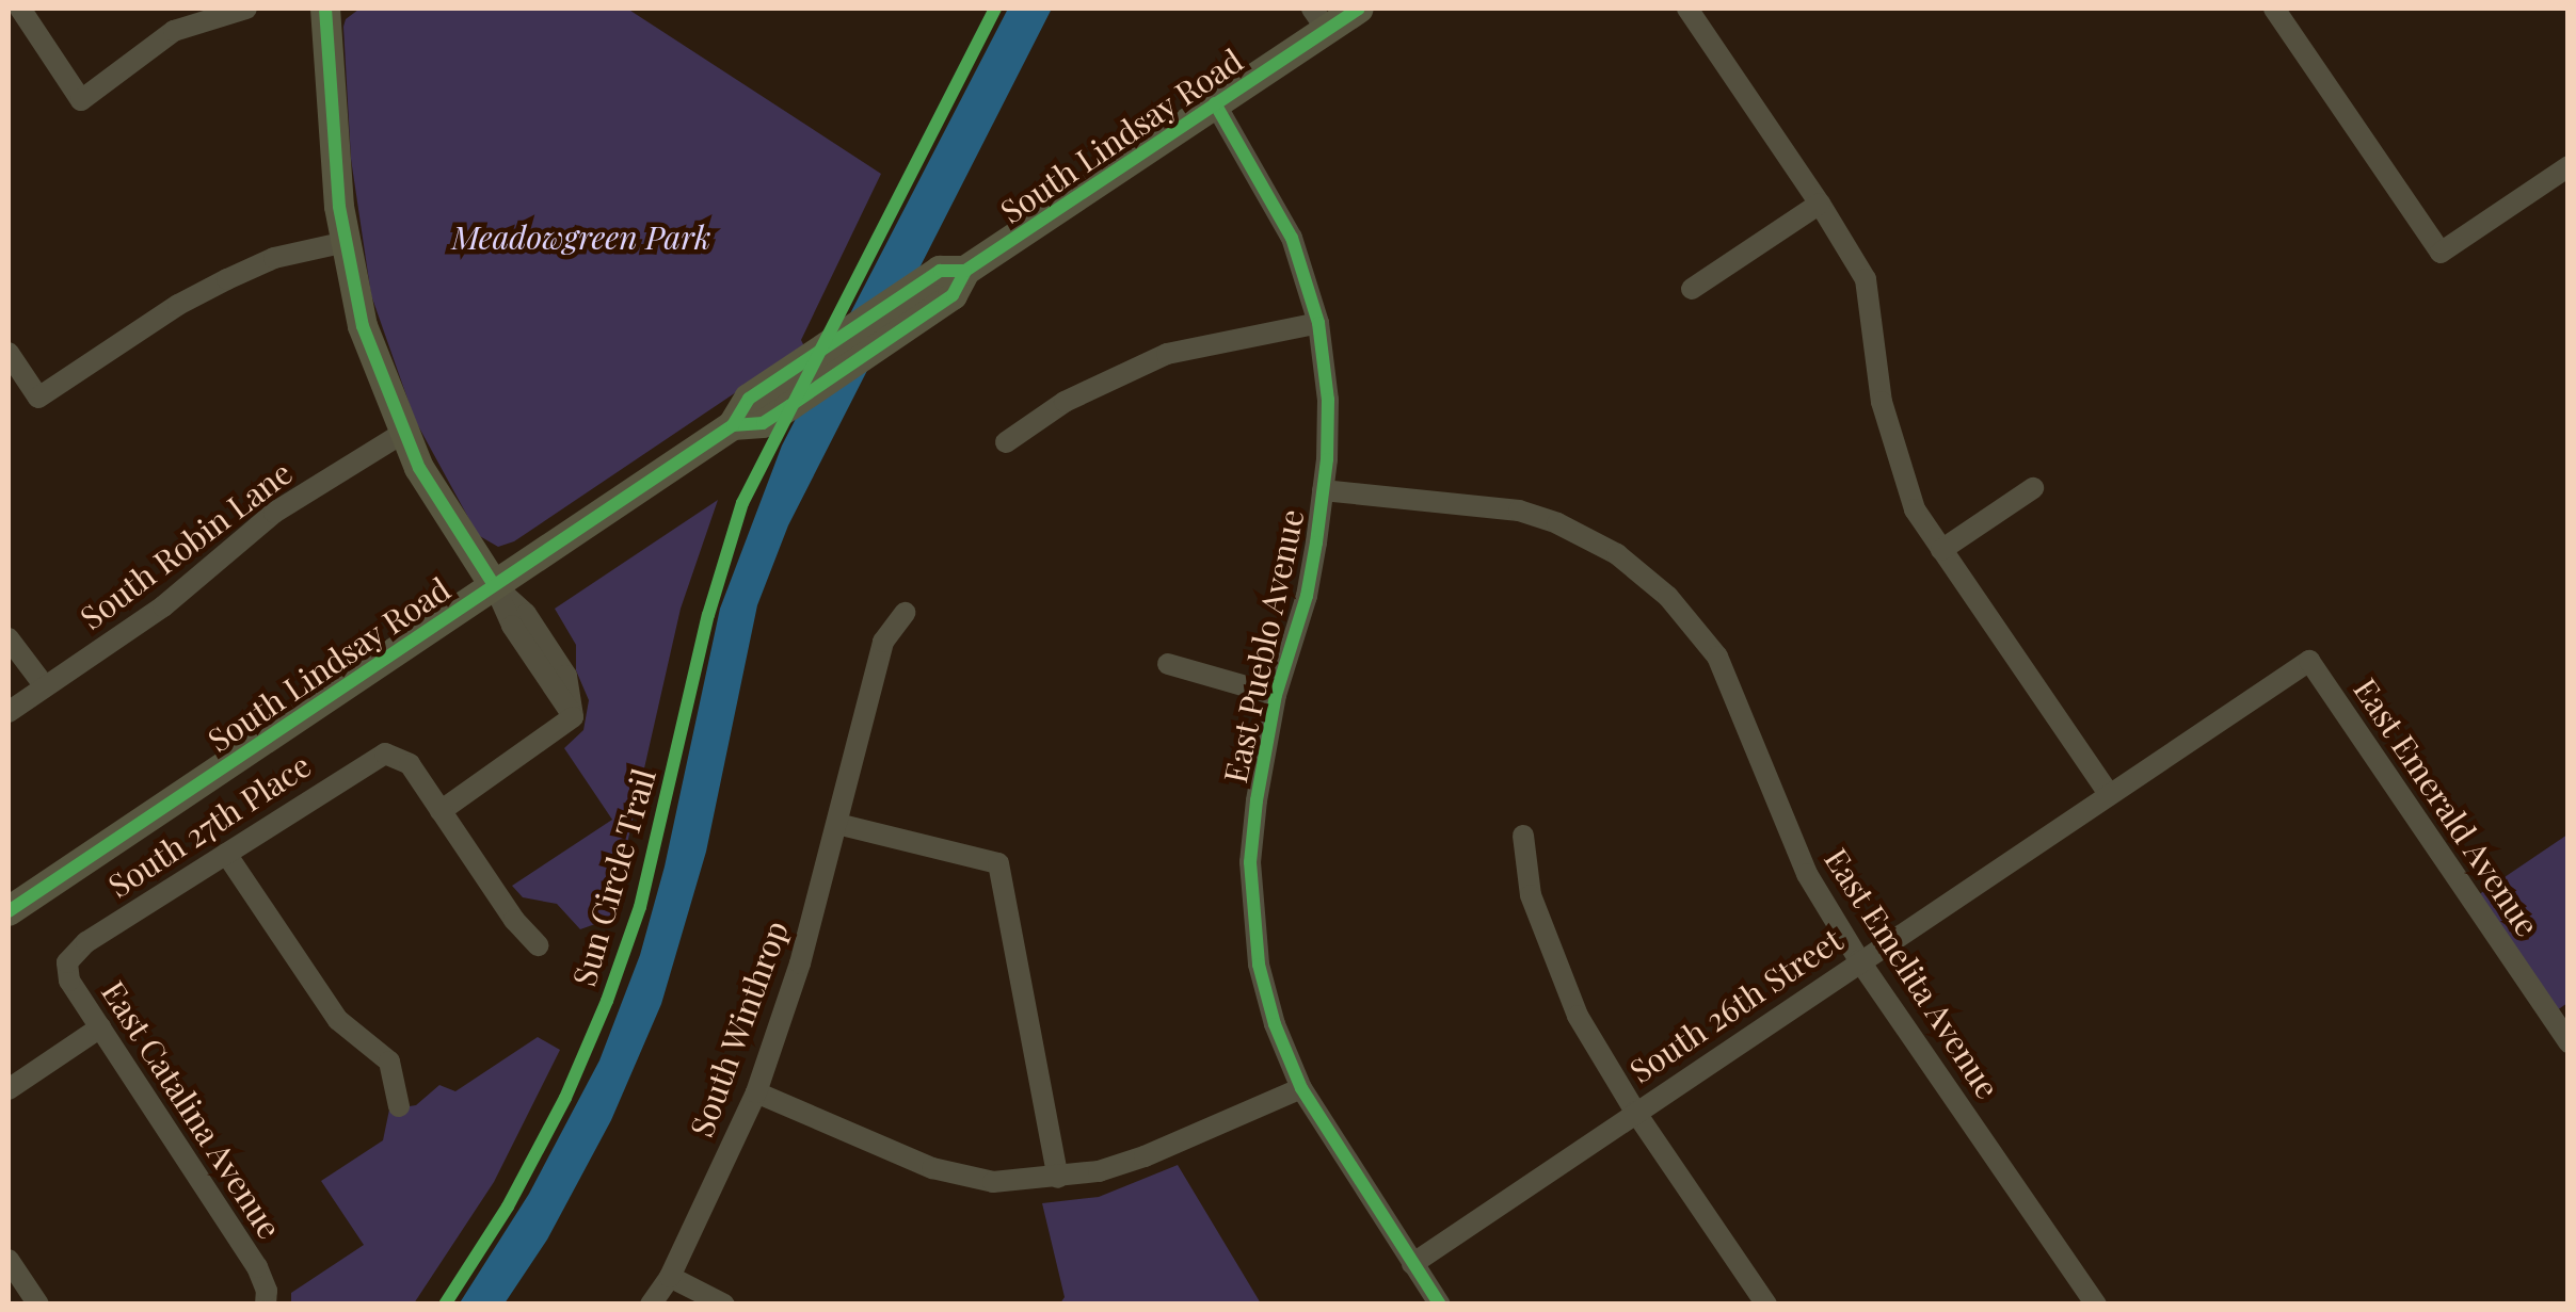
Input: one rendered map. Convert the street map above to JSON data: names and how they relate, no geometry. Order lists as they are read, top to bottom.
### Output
{
  "streets": {
    "main road": ["South Lindsay Road"],
    "street": [
      "South Robin Lane",
      "East Pueblo Avenue",
      "East Emerald Avenue",
      "South 27th Place",
      "East Emelita Avenue",
      "South 26th Street",
      "South Winthrop",
      "East Catalina Avenue"
    ],
    "cycle path": ["Sun Circle Trail"]
  },
  "crossings": [
    ["South Lindsay Road", "East Pueblo Avenue"],
    ["East Pueblo Avenue", "East Emelita Avenue"],
    ["East Pueblo Avenue", "South 26th Street"],
    ["East Emerald Avenue", "South 26th Street"],
    ["South 27th Place", "East Catalina Avenue"],
    ["East Emelita Avenue", "South 26th Street"]
  ],
  "parks": ["Meadowgreen Park"]
}
